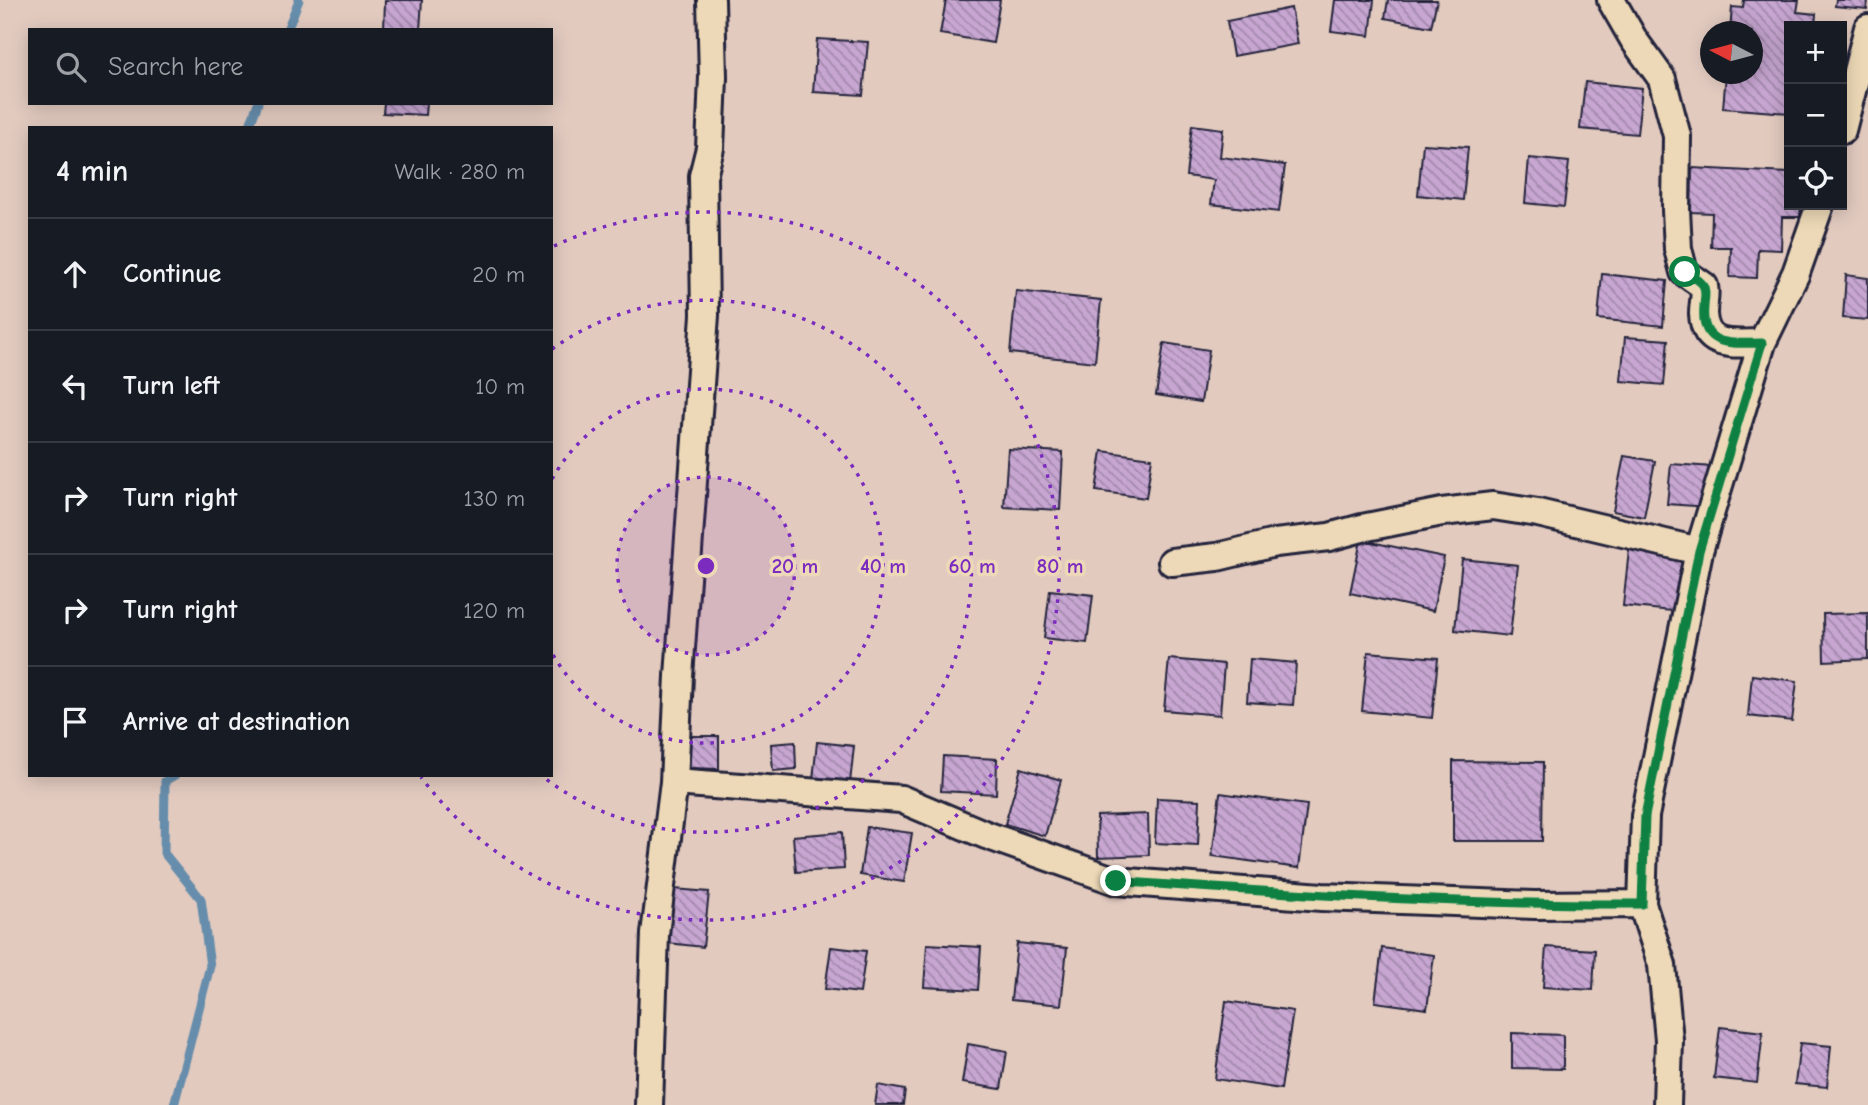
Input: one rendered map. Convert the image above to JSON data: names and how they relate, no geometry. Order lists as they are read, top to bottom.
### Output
{
  "north": "left",
  "page": {
    "map_buttons": ["+", "−"],
    "search": "Search here",
    "heading": ["4 min", "Walk · 280 m"],
    "list": [
      ["Continue", "20 m"],
      ["Turn left", "10 m"],
      ["Turn right", "130 m"],
      ["Turn right", "120 m"],
      "Arrive at destination"
    ]
  },
  "rings": [
    "20 m",
    "40 m",
    "60 m",
    "80 m"
  ]
}
